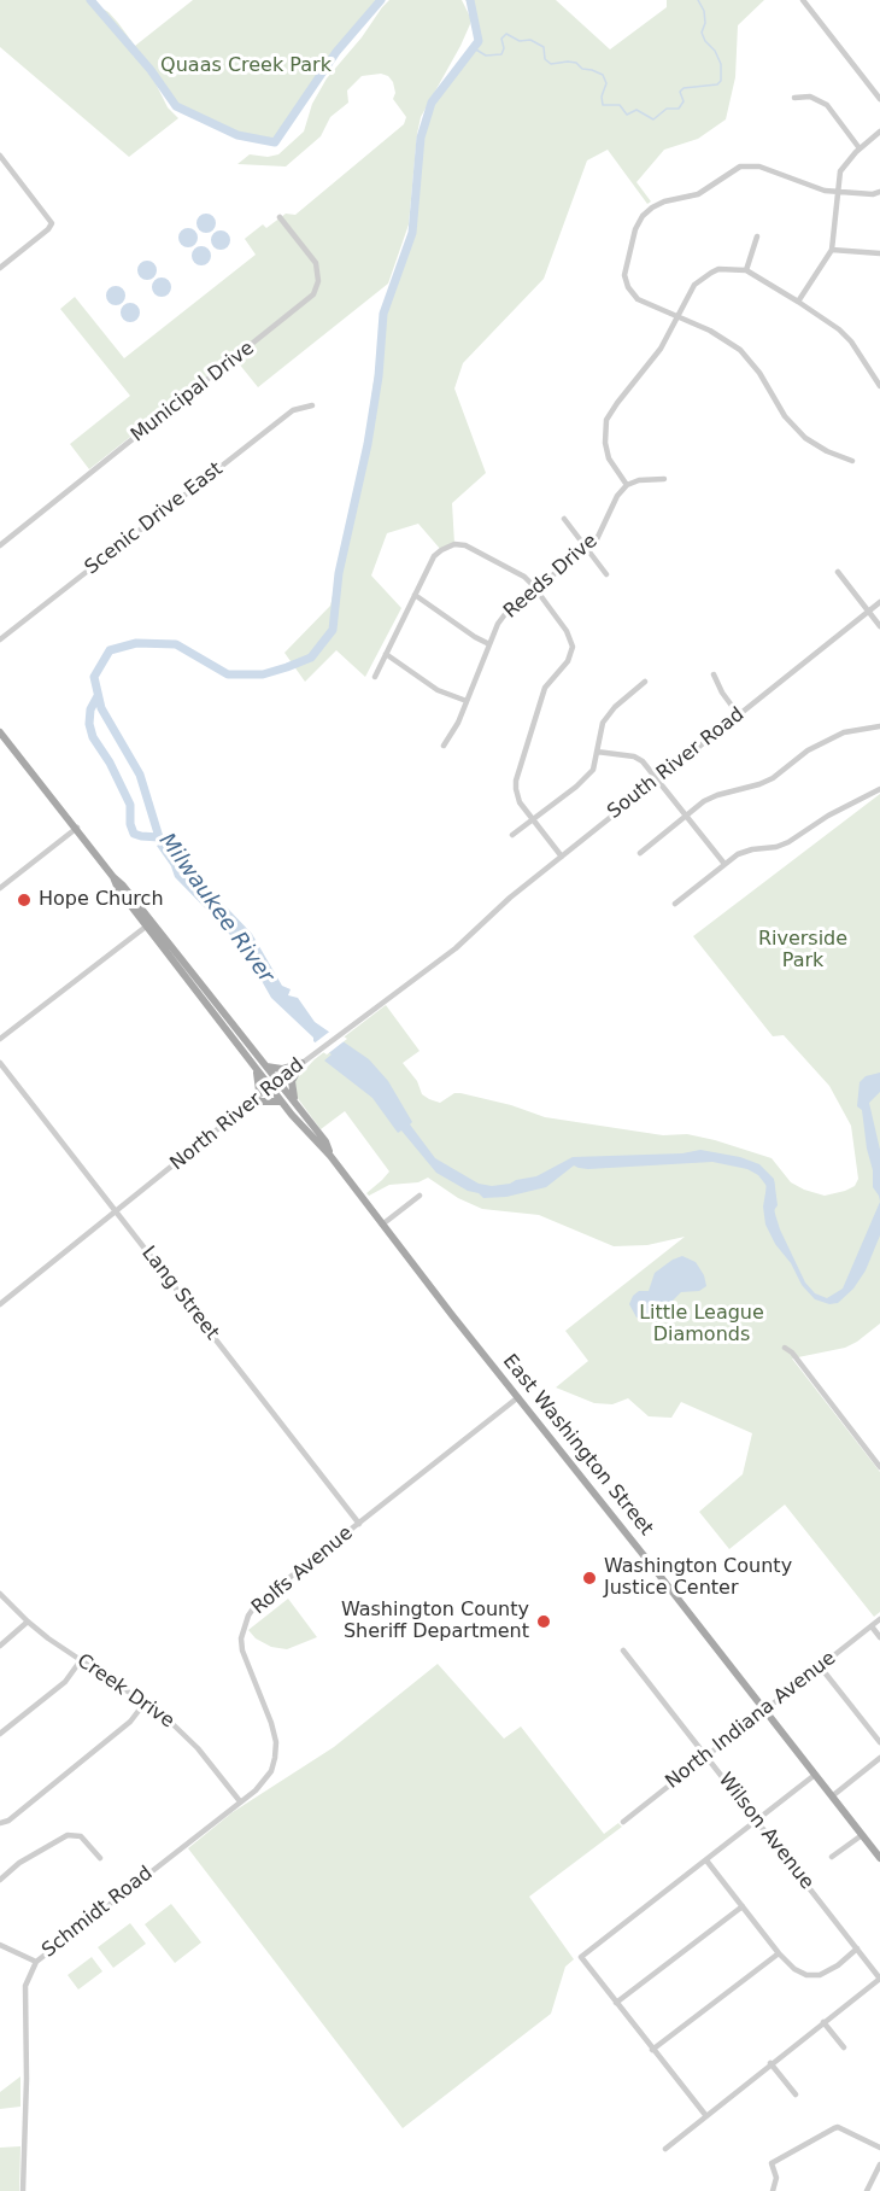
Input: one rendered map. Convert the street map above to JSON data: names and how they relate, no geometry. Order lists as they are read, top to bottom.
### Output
{
  "streets": {
    "main road": ["East Washington Street"],
    "street": [
      "Municipal Drive",
      "Scenic Drive East",
      "Reeds Drive",
      "South River Road",
      "North River Road",
      "Lang Street",
      "Rolfs Avenue",
      "Creek Drive",
      "North Indiana Avenue",
      "Wilson Avenue",
      "Schmidt Road"
    ]
  },
  "crossings": [
    ["South River Road", "North River Road"],
    ["North River Road", "Lang Street"],
    ["North River Road", "East Washington Street"],
    ["Lang Street", "Rolfs Avenue"],
    ["East Washington Street", "Rolfs Avenue"],
    ["East Washington Street", "North Indiana Avenue"],
    ["Rolfs Avenue", "Creek Drive"],
    ["Rolfs Avenue", "Schmidt Road"],
    ["Creek Drive", "Schmidt Road"],
    ["North Indiana Avenue", "Wilson Avenue"]
  ],
  "water": ["Milwaukee River"],
  "parks": ["Quaas Creek Park", "Riverside Park", "Little League Diamonds"],
  "places": ["Hope Church", "Washington County Justice Center", "Washington County Sheriff Department"]
}
